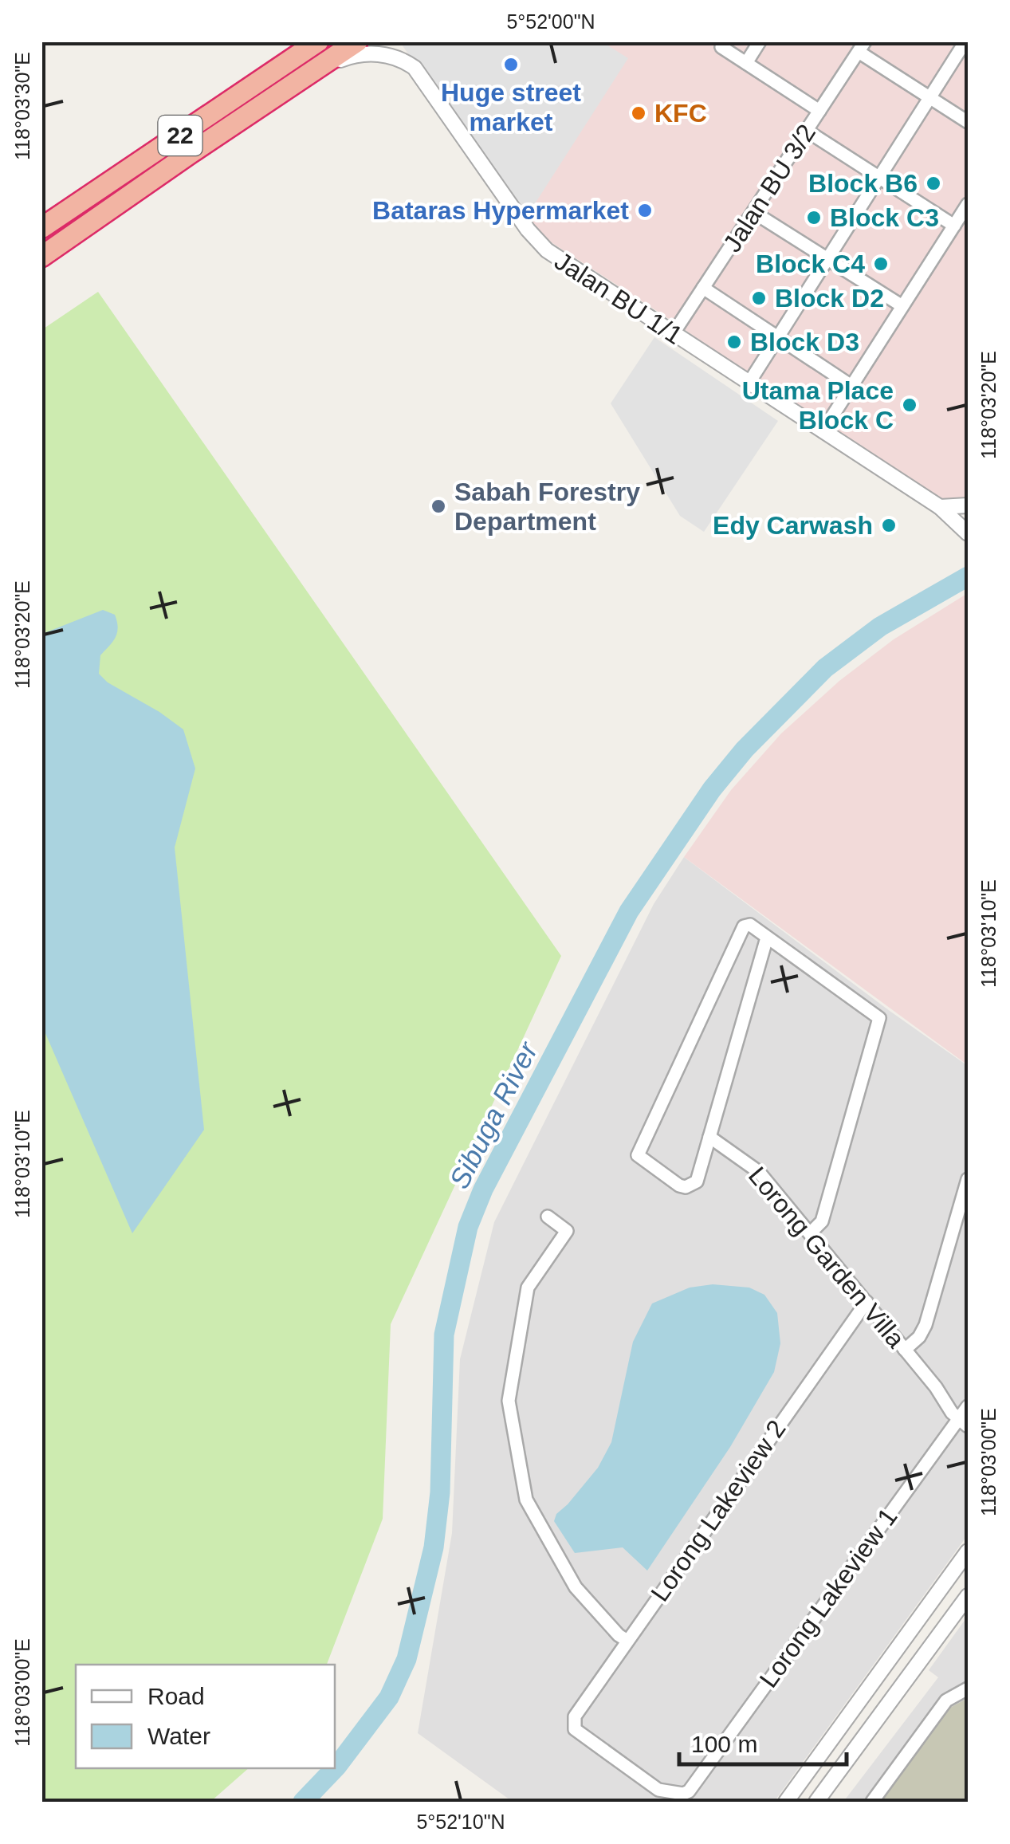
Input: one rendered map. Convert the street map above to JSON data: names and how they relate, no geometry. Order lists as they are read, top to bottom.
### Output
{
  "streets": {
    "highway": ["22"],
    "street": [
      "Jalan BU 3/2",
      "Jalan BU 1/1",
      "Lorong Garden Villa",
      "Lorong Lakeview 2",
      "Lorong Lakeview 1"
    ]
  },
  "crossings": [
    ["22", "Jalan BU 1/1"],
    ["Jalan BU 3/2", "Jalan BU 1/1"],
    ["Lorong Garden Villa", "Lorong Lakeview 2"],
    ["Lorong Garden Villa", "Lorong Lakeview 1"],
    ["Lorong Lakeview 2", "Lorong Lakeview 1"]
  ],
  "water": ["Sibuga River"],
  "places": [
    "Huge street market",
    "KFC",
    "Block B6",
    "Bataras Hypermarket",
    "Block C3",
    "Block C4",
    "Block D2",
    "Block D3",
    "Utama Place Block C",
    "Sabah Forestry Department",
    "Edy Carwash"
  ],
  "legend": ["Road", "Water"],
  "scale_bar": "100 m",
  "coordinates": [
    "5°52'00\"N",
    "118°03'30\"E",
    "118°03'20\"E",
    "118°03'10\"E",
    "118°03'00\"E",
    "5°52'10\"N"
  ]
}
